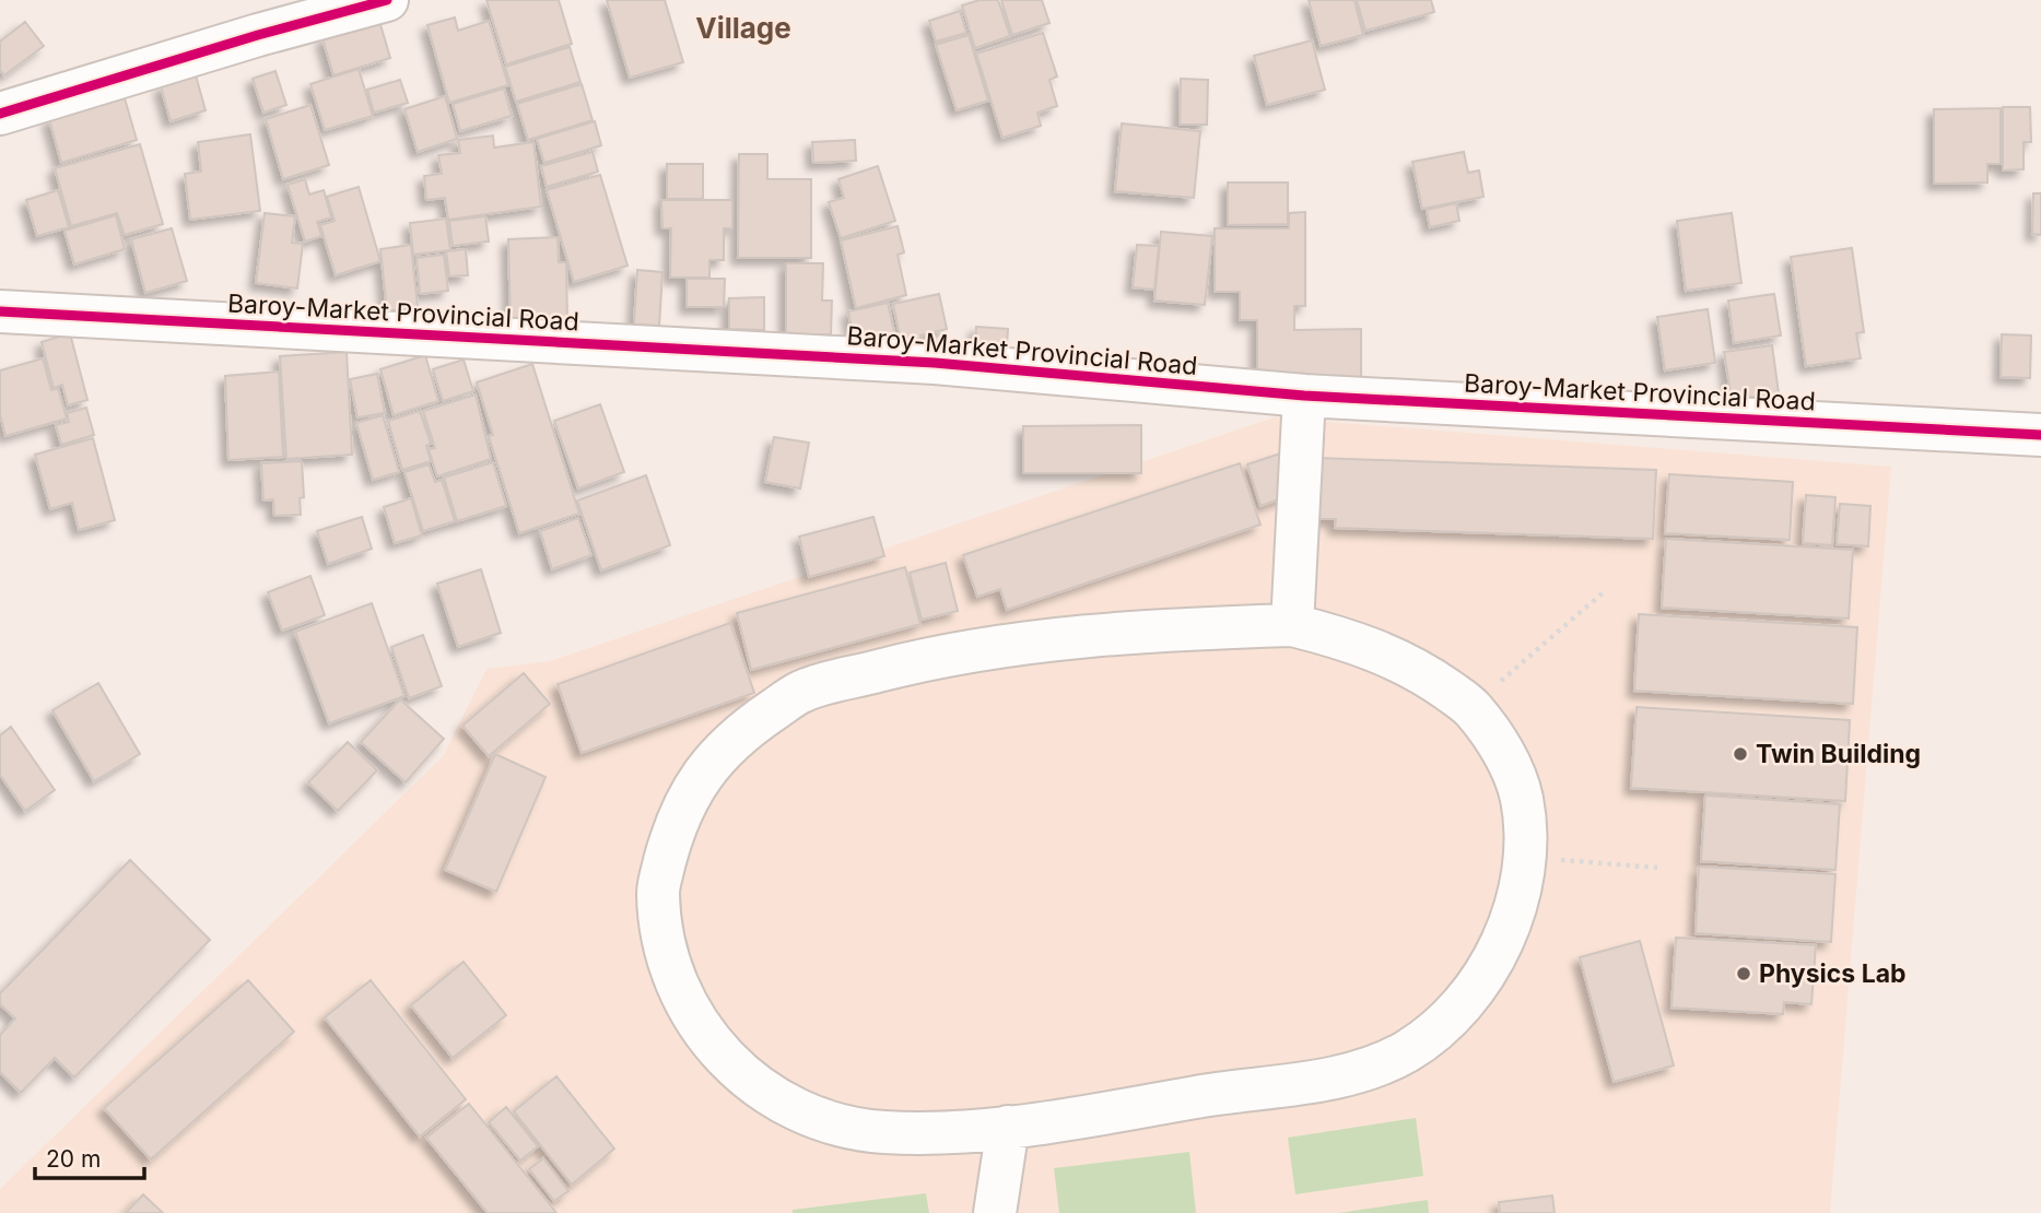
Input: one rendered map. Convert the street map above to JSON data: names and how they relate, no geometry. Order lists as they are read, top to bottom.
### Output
{
  "streets": {
    "street": ["Baroy-Market Provincial Road"]
  },
  "districts": ["Village"],
  "places": ["Twin Building", "Physics Lab"],
  "scale_bar": "20 m"
}
